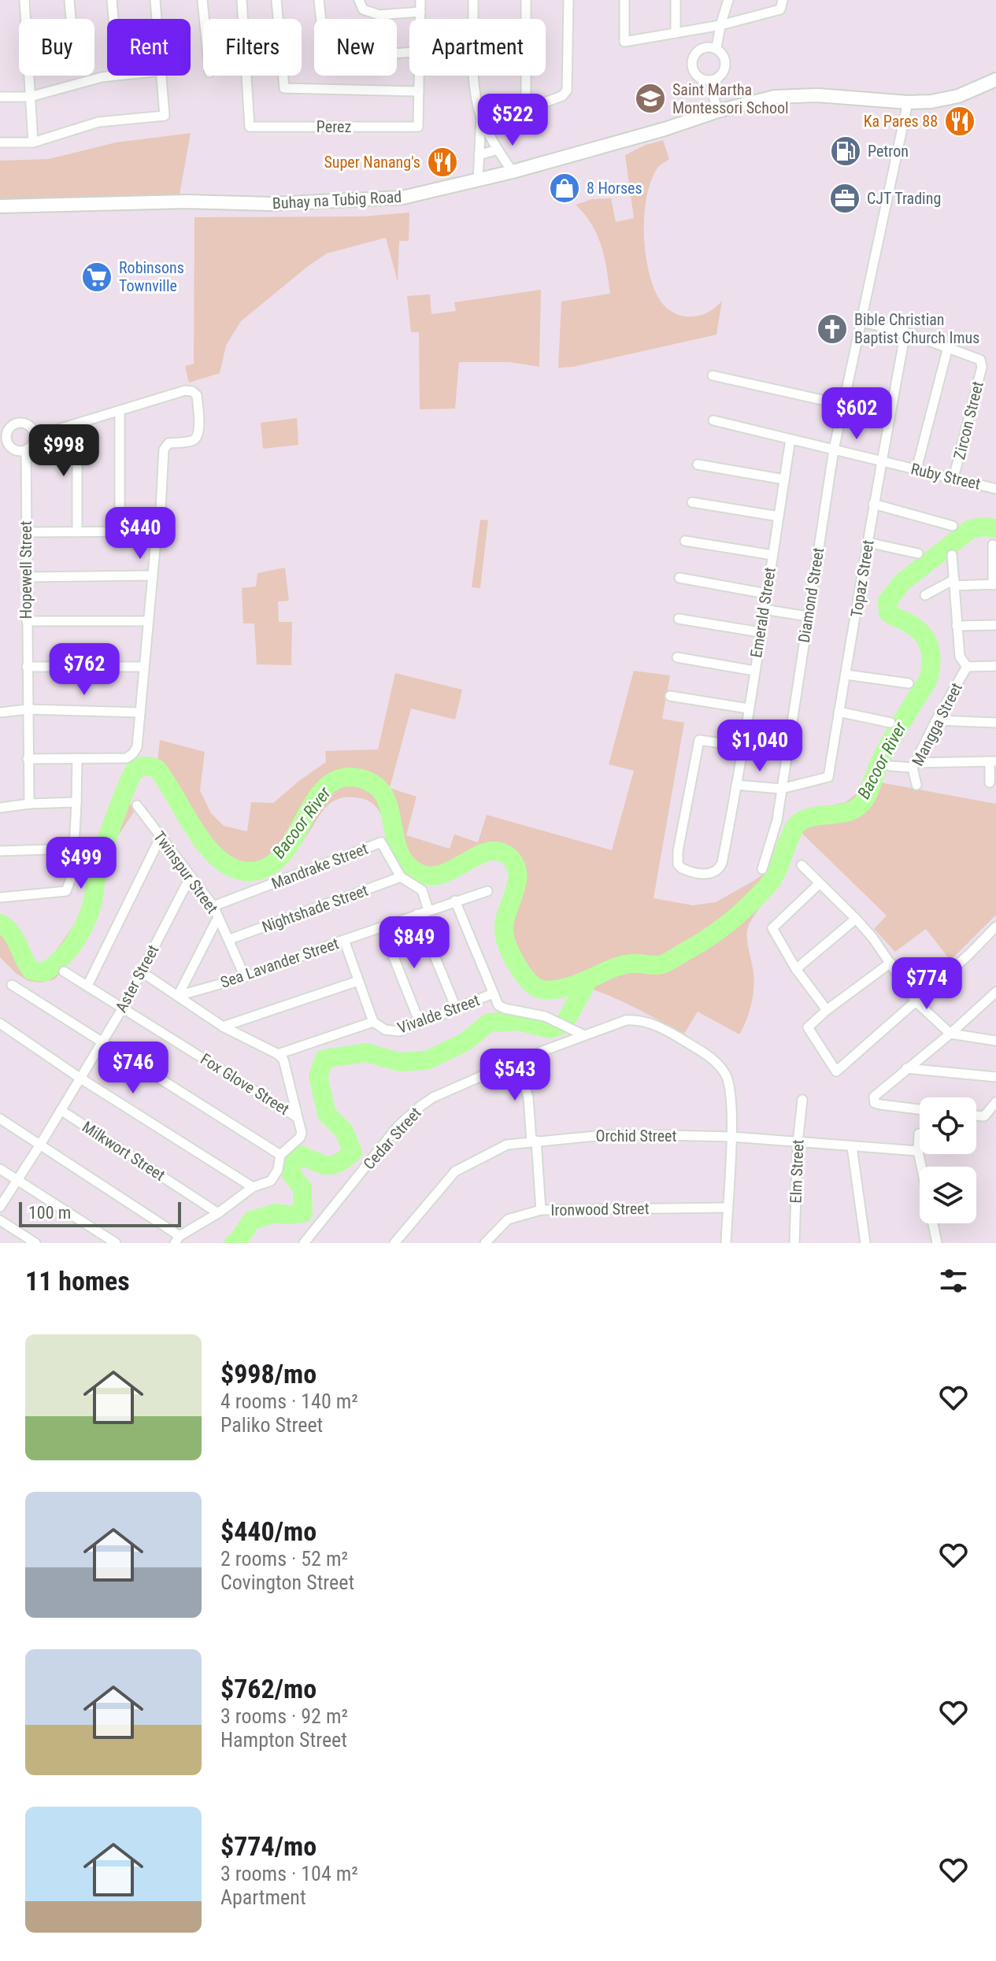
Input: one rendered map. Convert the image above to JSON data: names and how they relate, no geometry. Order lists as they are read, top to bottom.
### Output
{
  "streets": {
    "main road": ["Buhay na Tubig Road"],
    "street": [
      "Perez",
      "Zircon Street",
      "Ruby Street",
      "Hopewell Street",
      "Topaz Street",
      "Diamond Street",
      "Emerald Street",
      "Mangga Street",
      "Mandrake Street",
      "Twinspur Street",
      "Nightshade Street",
      "Sea Lavander Street",
      "Aster Street",
      "Vivalde Street",
      "Fox Glove Street",
      "Orchid Street",
      "Cedar Street",
      "Milkwort Street",
      "Elm Street",
      "Ironwood Street"
    ]
  },
  "crossings": [
    ["Buhay na Tubig Road", "Diamond Street"],
    ["Zircon Street", "Ruby Street"],
    ["Ruby Street", "Topaz Street"],
    ["Ruby Street", "Diamond Street"],
    ["Ruby Street", "Emerald Street"],
    ["Topaz Street", "Diamond Street"],
    ["Mandrake Street", "Twinspur Street"],
    ["Mandrake Street", "Nightshade Street"],
    ["Mandrake Street", "Sea Lavander Street"],
    ["Twinspur Street", "Nightshade Street"],
    ["Twinspur Street", "Sea Lavander Street"],
    ["Twinspur Street", "Aster Street"],
    ["Aster Street", "Fox Glove Street"],
    ["Aster Street", "Milkwort Street"],
    ["Orchid Street", "Cedar Street"],
    ["Orchid Street", "Elm Street"],
    ["Cedar Street", "Ironwood Street"]
  ],
  "water": ["Bacoor River"],
  "places": {
    "school or university": ["Saint Martha Montessori School"],
    "restaurant": ["Ka Pares 88", "Super Nanang's"],
    "fuel station": ["Petron"],
    "shop": ["8 Horses"],
    "office": ["CJT Trading"],
    "supermarket": ["Robinsons Townville"],
    "church": ["Bible Christian Baptist Church Imus"]
  },
  "scale_bar": "100 m",
  "page": {
    "chip": [
      "Buy",
      "Rent",
      "Filters",
      "New",
      "Apartment"
    ],
    "price": [
      "$522",
      "$602",
      "$998",
      "$440",
      "$762",
      "$1,040",
      "$499",
      "$849",
      "$774",
      "$746",
      "$543"
    ],
    "scale": "100 m",
    "heading": "11 homes",
    "list": [
      {
        "name": "$998/mo",
        "note": "4 rooms · 140 m² · Paliko Street"
      },
      {
        "name": "$440/mo",
        "note": "2 rooms · 52 m² · Covington Street"
      },
      {
        "name": "$762/mo",
        "note": "3 rooms · 92 m² · Hampton Street"
      },
      {
        "name": "$774/mo",
        "note": "3 rooms · 104 m² · Apartment"
      }
    ]
  }
}
